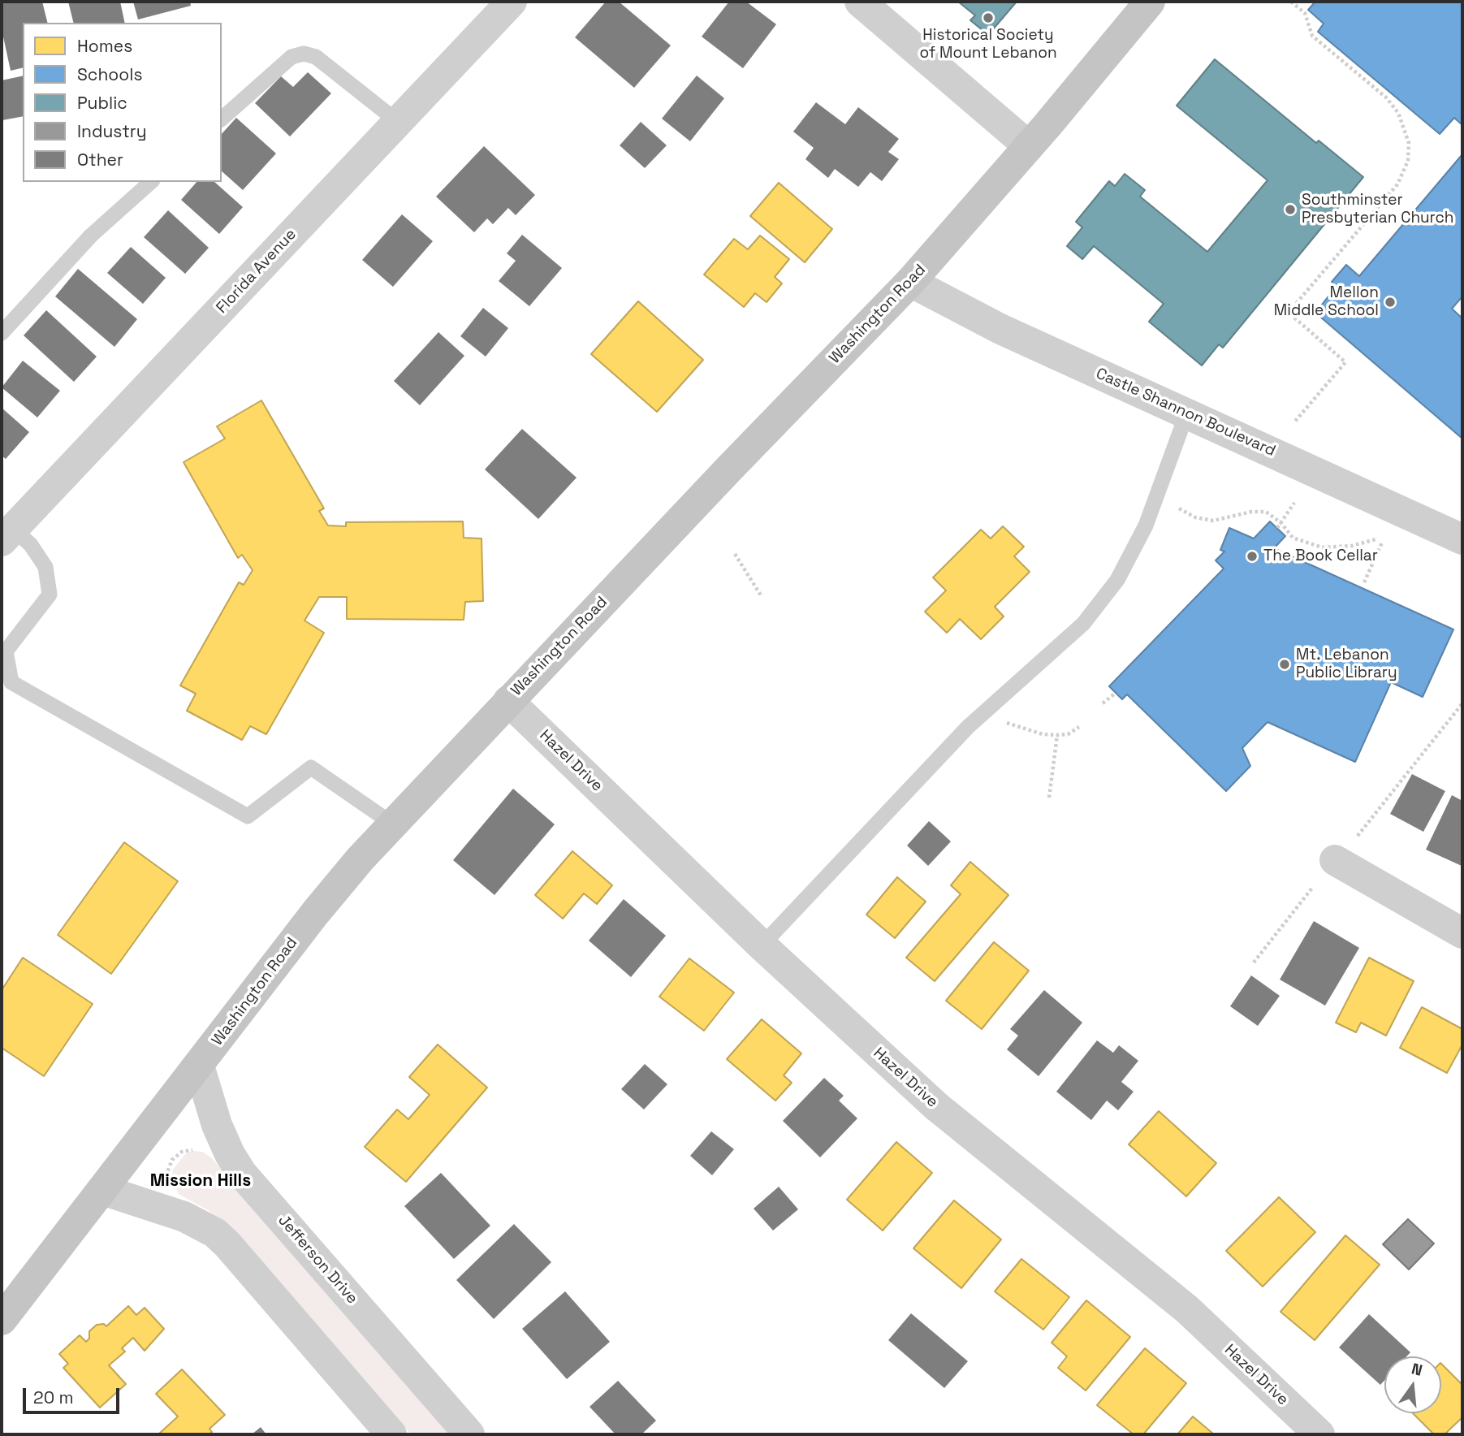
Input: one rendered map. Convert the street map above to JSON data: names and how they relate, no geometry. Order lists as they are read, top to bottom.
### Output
{
  "streets": {
    "main road": ["Washington Road"],
    "street": [
      "Florida Avenue",
      "Castle Shannon Boulevard",
      "Hazel Drive",
      "Jefferson Drive"
    ]
  },
  "crossings": [
    ["Washington Road", "Castle Shannon Boulevard"],
    ["Washington Road", "Hazel Drive"],
    ["Washington Road", "Jefferson Drive"]
  ],
  "districts": ["Mission Hills"],
  "places": [
    "Historical Society of Mount Lebanon",
    "Southminster Presbyterian Church",
    "Mellon Middle School",
    "The Book Cellar",
    "Mt. Lebanon Public Library"
  ],
  "legend": [
    "Homes",
    "Schools",
    "Public",
    "Industry",
    "Other"
  ],
  "scale_bar": "20 m",
  "north": "top"
}
